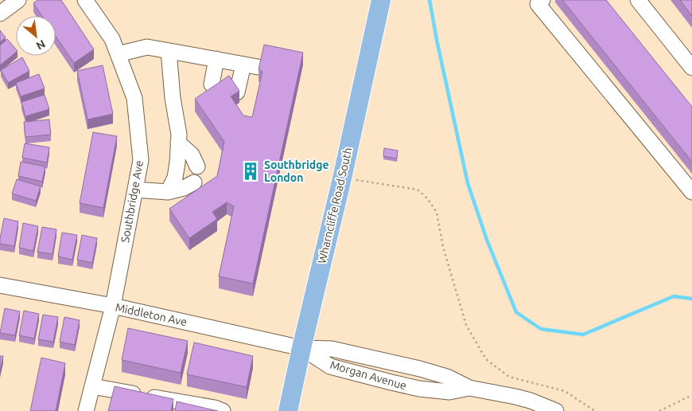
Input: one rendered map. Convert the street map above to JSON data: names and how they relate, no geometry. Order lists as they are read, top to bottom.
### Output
{
  "streets": {
    "main road": ["Wharncliffe Road South"],
    "street": ["Southbridge Ave", "Middleton Ave", "Morgan Avenue"]
  },
  "crossings": [
    ["Southbridge Ave", "Middleton Ave"],
    ["Wharncliffe Road South", "Middleton Ave"],
    ["Wharncliffe Road South", "Morgan Avenue"],
    ["Middleton Ave", "Morgan Avenue"]
  ],
  "places": {
    "building": ["Southbridge London"]
  },
  "north": "bottom right"
}
